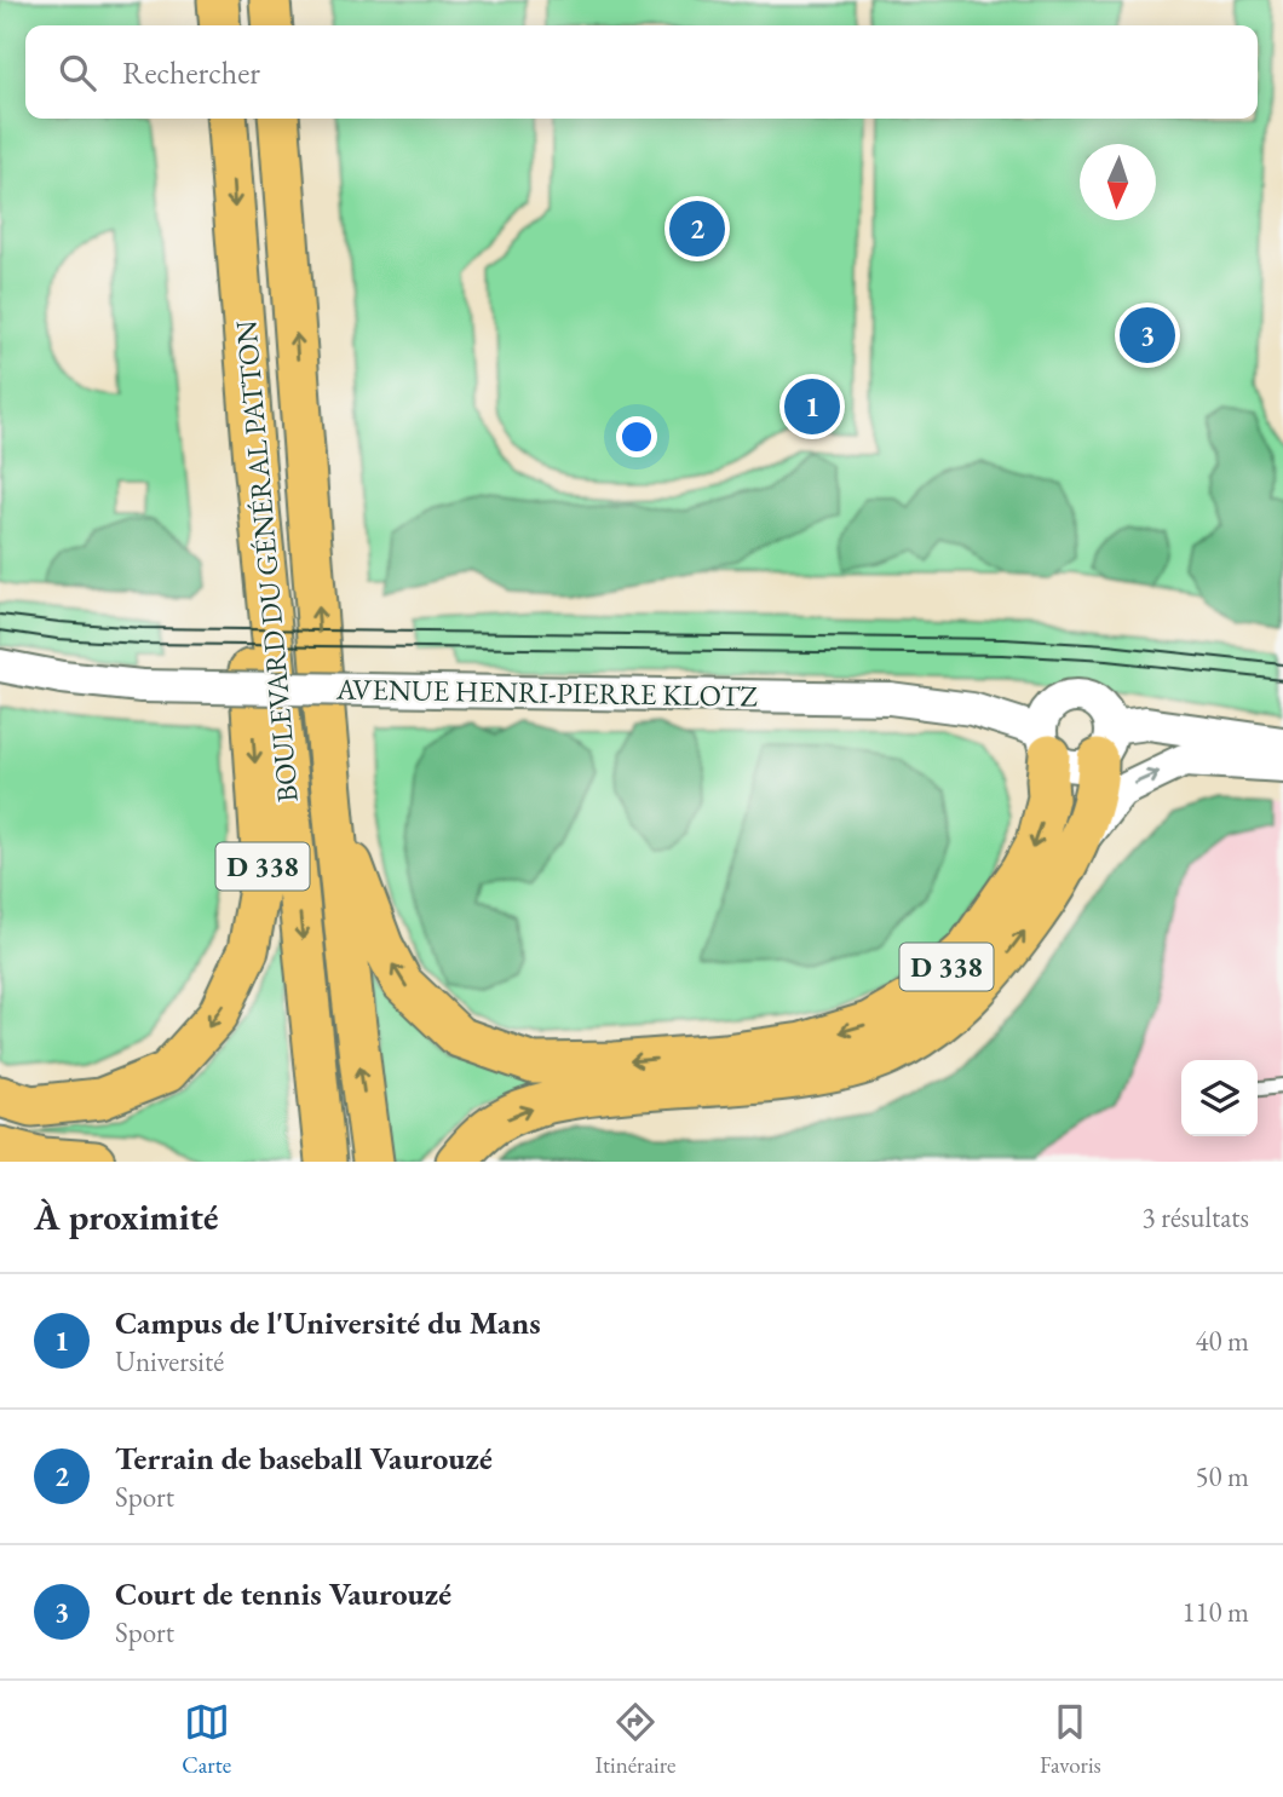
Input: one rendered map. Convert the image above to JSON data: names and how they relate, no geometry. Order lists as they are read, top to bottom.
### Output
{
  "streets": {
    "highway": ["BOULEVARD DU GÉNÉRAL PATTON", "D 338"],
    "street": ["AVENUE HENRI-PIERRE KLOTZ"]
  },
  "crossings": [
    ["BOULEVARD DU GÉNÉRAL PATTON", "D 338"],
    ["AVENUE HENRI-PIERRE KLOTZ", "D 338"]
  ],
  "north": "bottom",
  "page": {
    "search": "Rechercher",
    "pins": ["2", "3", "1"],
    "heading": ["À proximité", "3 résultats"],
    "list": [
      {
        "mark": "1",
        "name": "Campus de l'Université du Mans",
        "note": "Université",
        "value": "40 m"
      },
      {
        "mark": "2",
        "name": "Terrain de baseball Vaurouzé",
        "note": "Sport",
        "value": "50 m"
      },
      {
        "mark": "3",
        "name": "Court de tennis Vaurouzé",
        "note": "Sport",
        "value": "110 m"
      }
    ],
    "nav": ["Carte", "Itinéraire", "Favoris"]
  }
}
